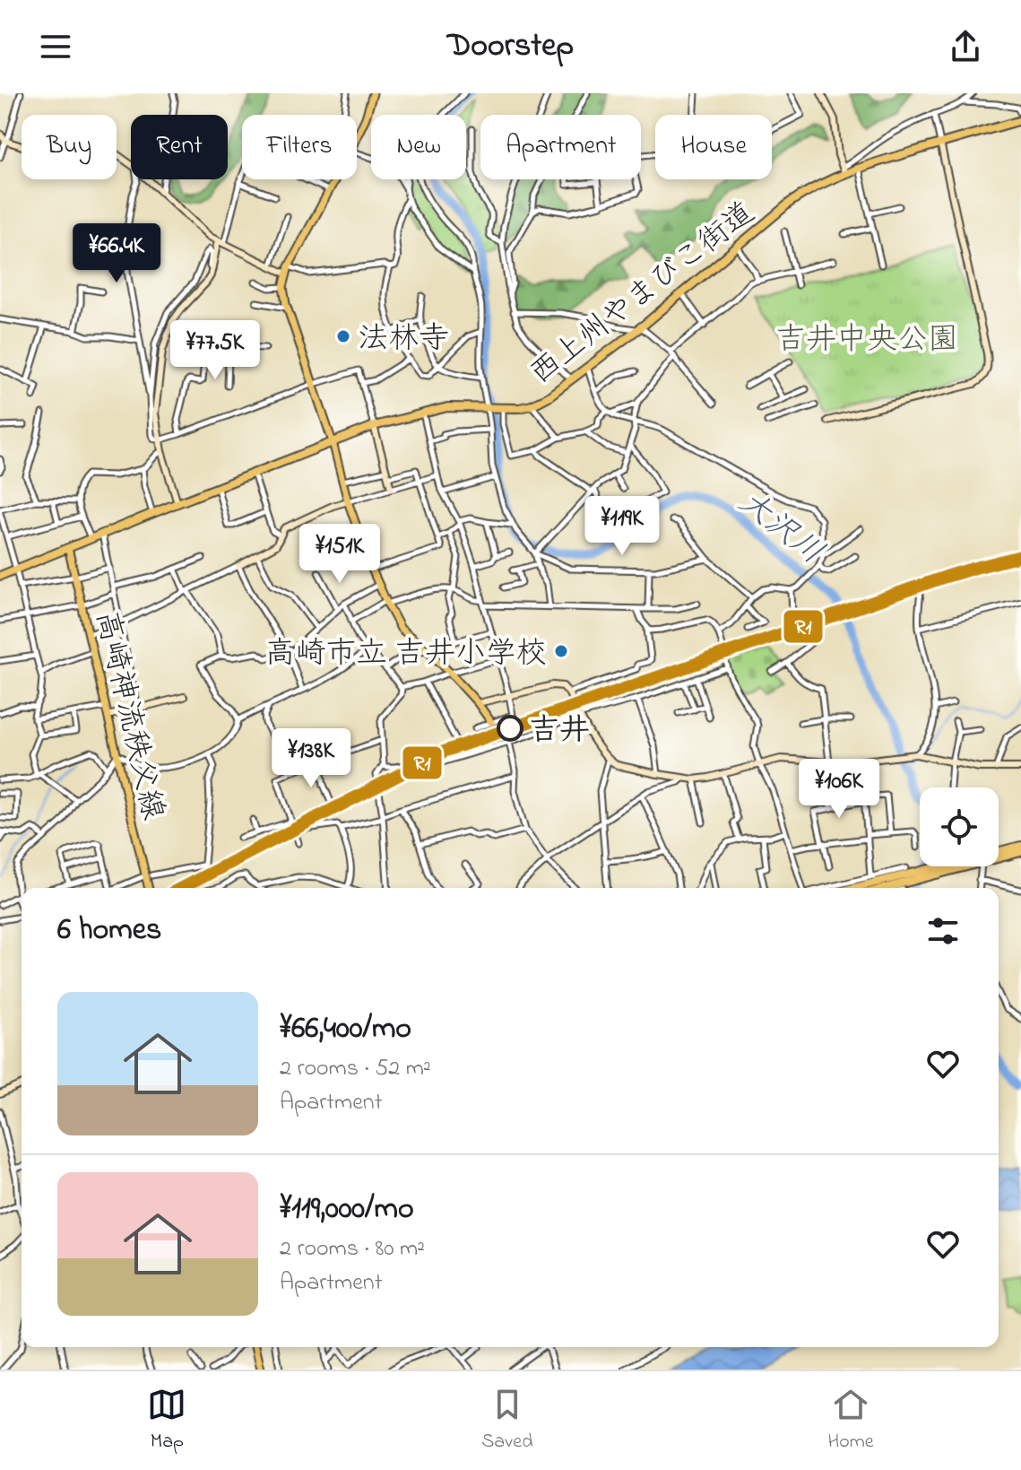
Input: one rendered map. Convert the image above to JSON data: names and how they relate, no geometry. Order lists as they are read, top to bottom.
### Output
{
  "streets": {
    "highway": ["西上州やまびこ街道"],
    "main road": ["高崎神流秩父線"]
  },
  "crossings": [
    ["西上州やまびこ街道", "高崎神流秩父線"]
  ],
  "water": ["大沢川"],
  "parks": ["吉井中央公園"],
  "places": ["法林寺", "高崎市立 吉井小学校", "吉井"],
  "lines": ["transit line R1"],
  "page": {
    "header": "Doorstep",
    "chip": [
      "Buy",
      "Rent",
      "Filters",
      "New",
      "Apartment",
      "House"
    ],
    "price": [
      "¥66.4K",
      "¥77.5K",
      "¥119K",
      "¥151K",
      "¥138K",
      "¥106K"
    ],
    "heading": "6 homes",
    "list": [
      {
        "name": "¥66,400/mo",
        "note": "2 rooms · 52 m² · Apartment"
      },
      {
        "name": "¥119,000/mo",
        "note": "2 rooms · 80 m² · Apartment"
      }
    ],
    "tabs": ["Map", "Saved", "Home"]
  }
}
